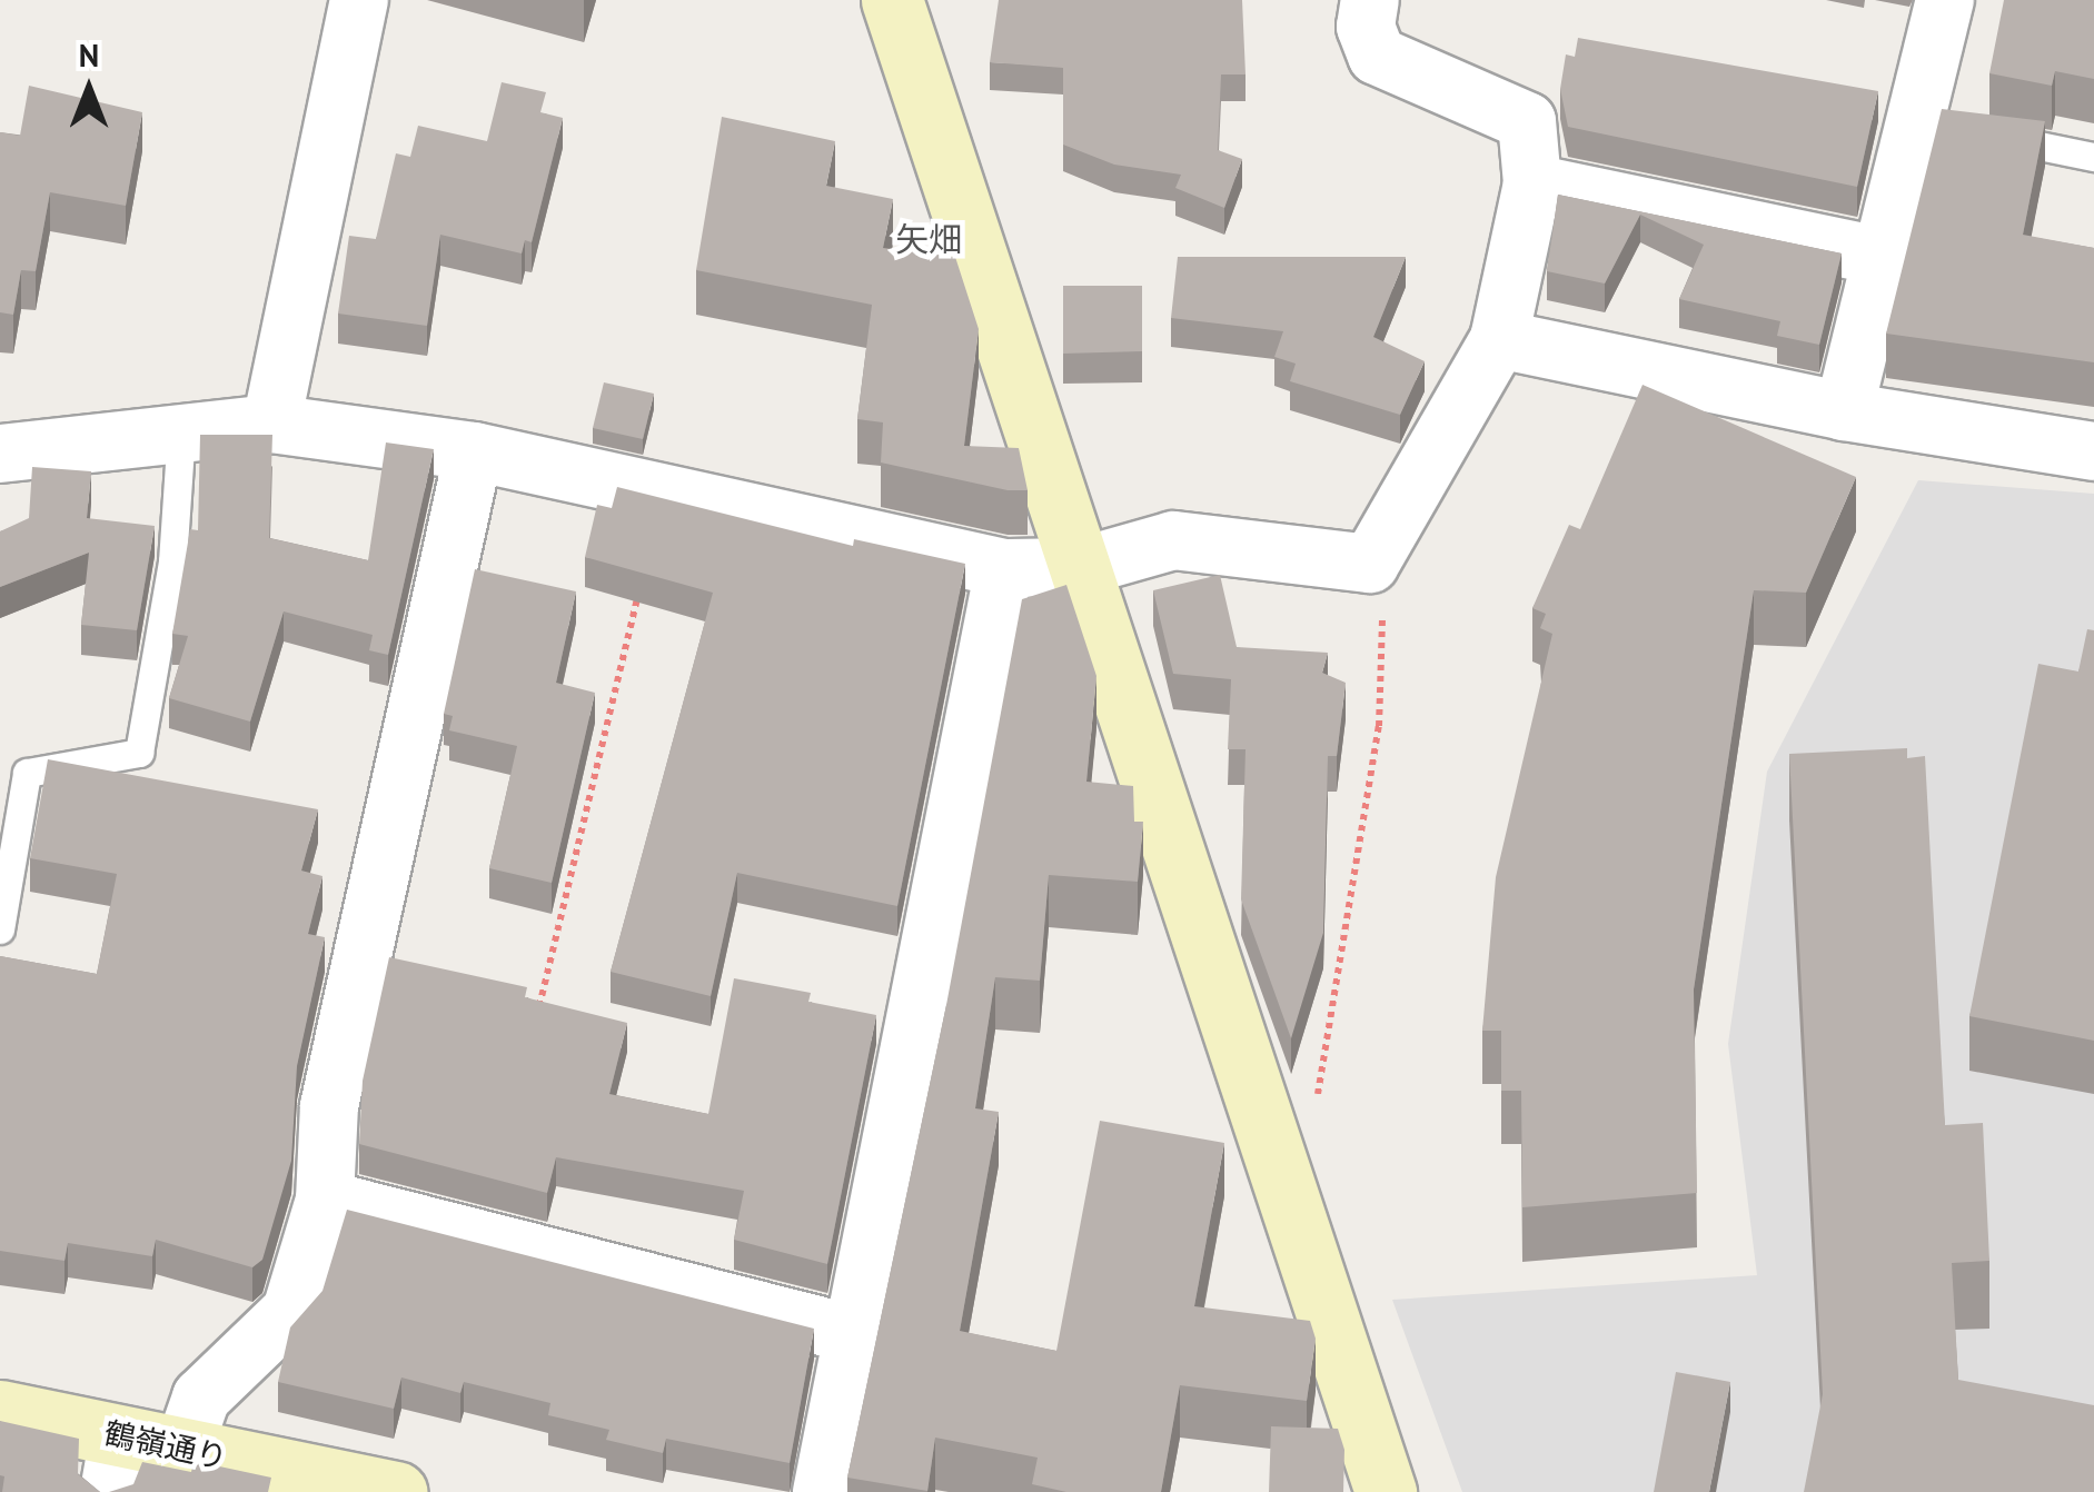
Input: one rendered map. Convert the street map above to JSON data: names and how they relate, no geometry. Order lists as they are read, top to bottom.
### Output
{
  "streets": {
    "street": ["鶴嶺通り"]
  },
  "districts": ["矢畑"],
  "north": "top"
}
